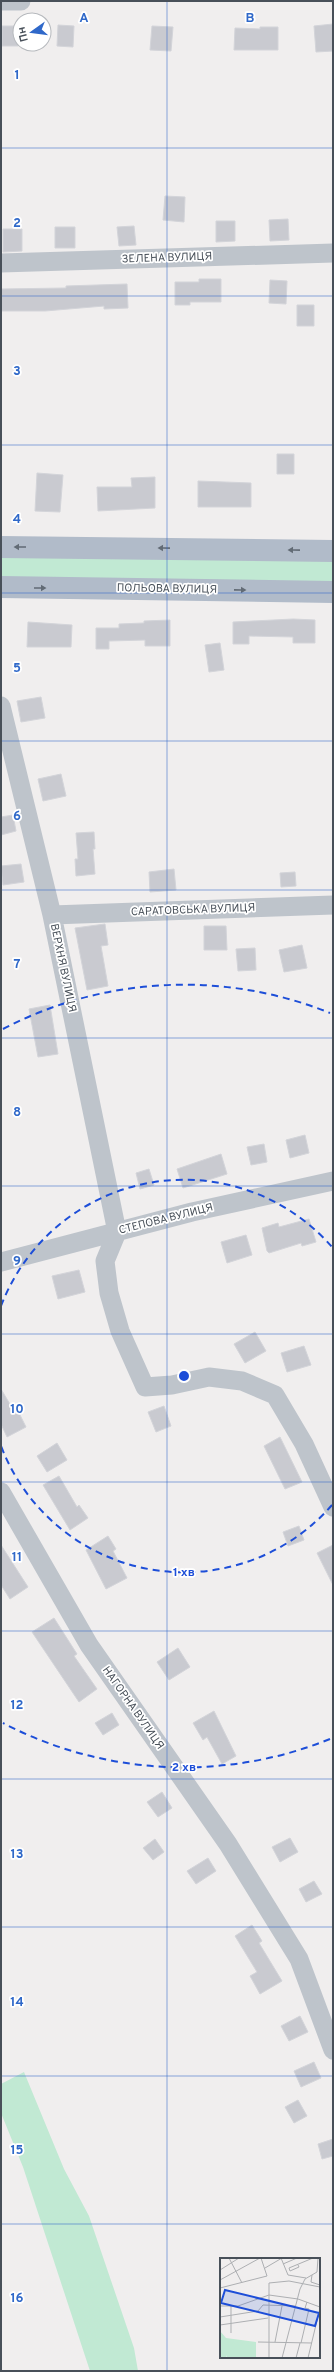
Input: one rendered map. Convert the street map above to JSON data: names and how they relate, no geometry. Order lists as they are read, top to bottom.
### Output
{
  "streets": {
    "main road": ["ПОЛЬОВА ВУЛИЦЯ"],
    "street": [
      "ЗЕЛЕНА ВУЛИЦЯ",
      "САРАТОВСЬКА ВУЛИЦЯ",
      "ВЕРХНЯ ВУЛИЦЯ",
      "СТЕПОВА ВУЛИЦЯ",
      "НАГОРНА ВУЛИЦЯ"
    ]
  },
  "crossings": [
    ["САРАТОВСЬКА ВУЛИЦЯ", "ВЕРХНЯ ВУЛИЦЯ"],
    ["ВЕРХНЯ ВУЛИЦЯ", "СТЕПОВА ВУЛИЦЯ"]
  ],
  "north": "left",
  "grid": {
    "columns": ["A", "B"],
    "rows": [
      "1",
      "2",
      "3",
      "4",
      "5",
      "6",
      "7",
      "8",
      "9",
      "10",
      "11",
      "12",
      "13",
      "14",
      "15",
      "16"
    ]
  },
  "rings": ["1 хв", "2 хв"]
}
